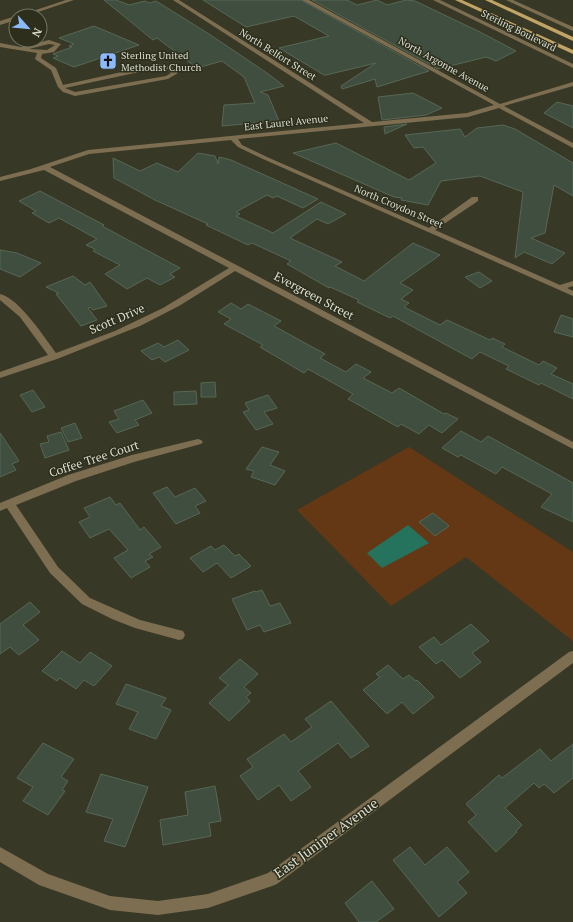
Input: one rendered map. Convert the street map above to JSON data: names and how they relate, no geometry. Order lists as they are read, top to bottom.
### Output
{
  "streets": {
    "street": [
      "Sterling Boulevard",
      "North Belfort Street",
      "North Argonne Avenue",
      "East Laurel Avenue",
      "North Croydon Street",
      "Evergreen Street",
      "Scott Drive",
      "Coffee Tree Court",
      "East Juniper Avenue"
    ]
  },
  "crossings": [
    ["North Belfort Street", "East Laurel Avenue"],
    ["North Argonne Avenue", "East Laurel Avenue"],
    ["East Laurel Avenue", "North Croydon Street"],
    ["East Laurel Avenue", "Evergreen Street"],
    ["Evergreen Street", "Scott Drive"]
  ],
  "places": {
    "church": ["Sterling United Methodist Church"]
  },
  "north": "bottom right"
}
